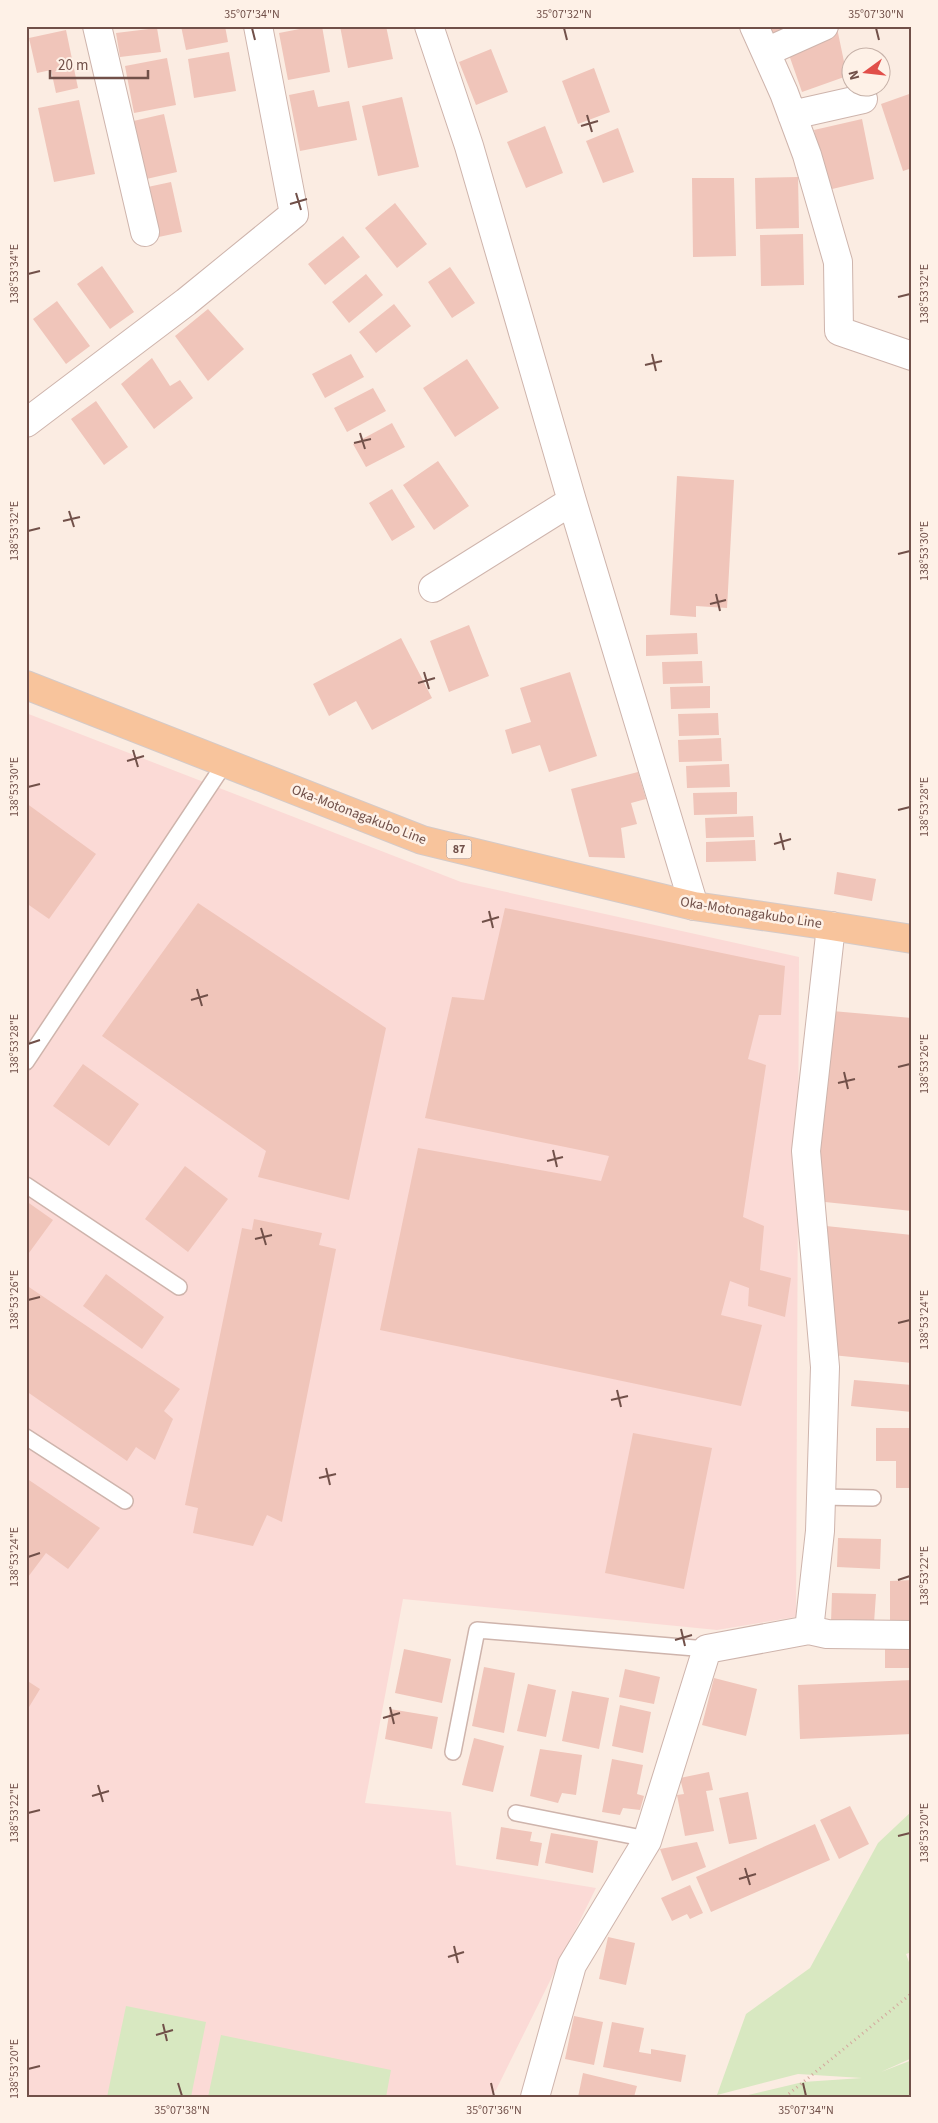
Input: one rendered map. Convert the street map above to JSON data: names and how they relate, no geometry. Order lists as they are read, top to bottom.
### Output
{
  "streets": {
    "main road": ["Oka-Motonagakubo Line", "87"]
  },
  "scale_bar": "20 m",
  "north": "left",
  "coordinates": [
    "35°07'34\"N",
    "35°07'32\"N",
    "35°07'30\"N",
    "138°53'34\"E",
    "138°53'32\"E",
    "138°53'30\"E",
    "138°53'28\"E",
    "138°53'26\"E",
    "138°53'24\"E",
    "138°53'22\"E",
    "138°53'20\"E",
    "35°07'38\"N",
    "35°07'36\"N"
  ]
}
